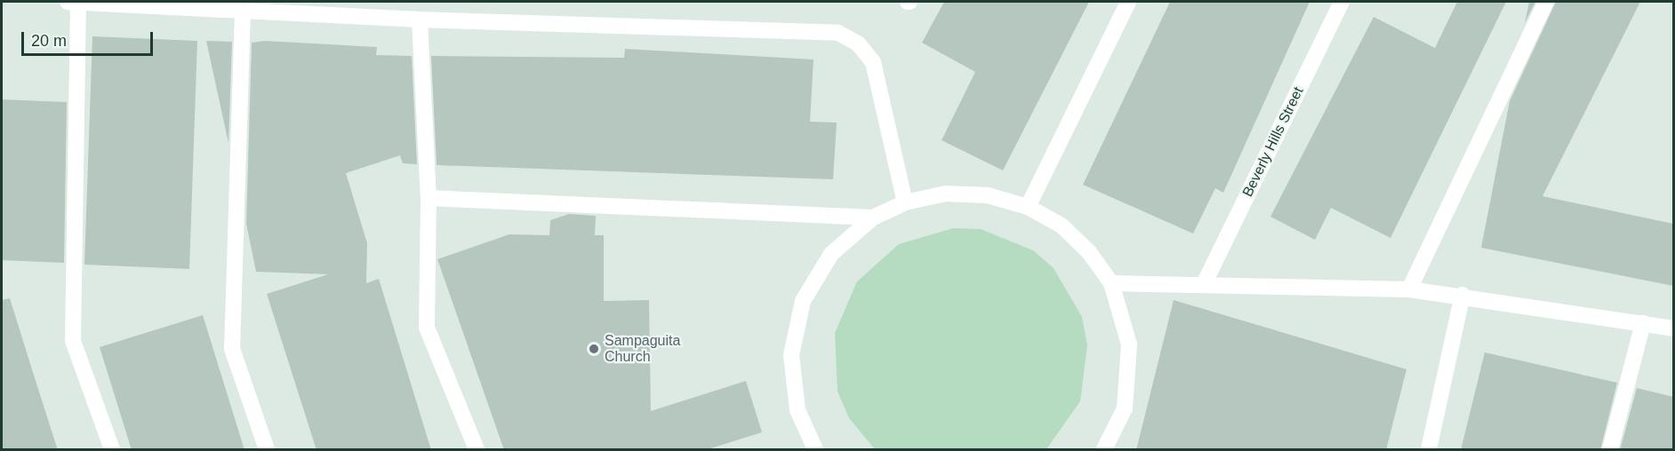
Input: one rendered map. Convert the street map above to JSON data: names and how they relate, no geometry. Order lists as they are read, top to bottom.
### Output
{
  "streets": {
    "street": ["Beverly Hills Street"]
  },
  "places": ["Sampaguita Church"],
  "scale_bar": "20 m"
}
